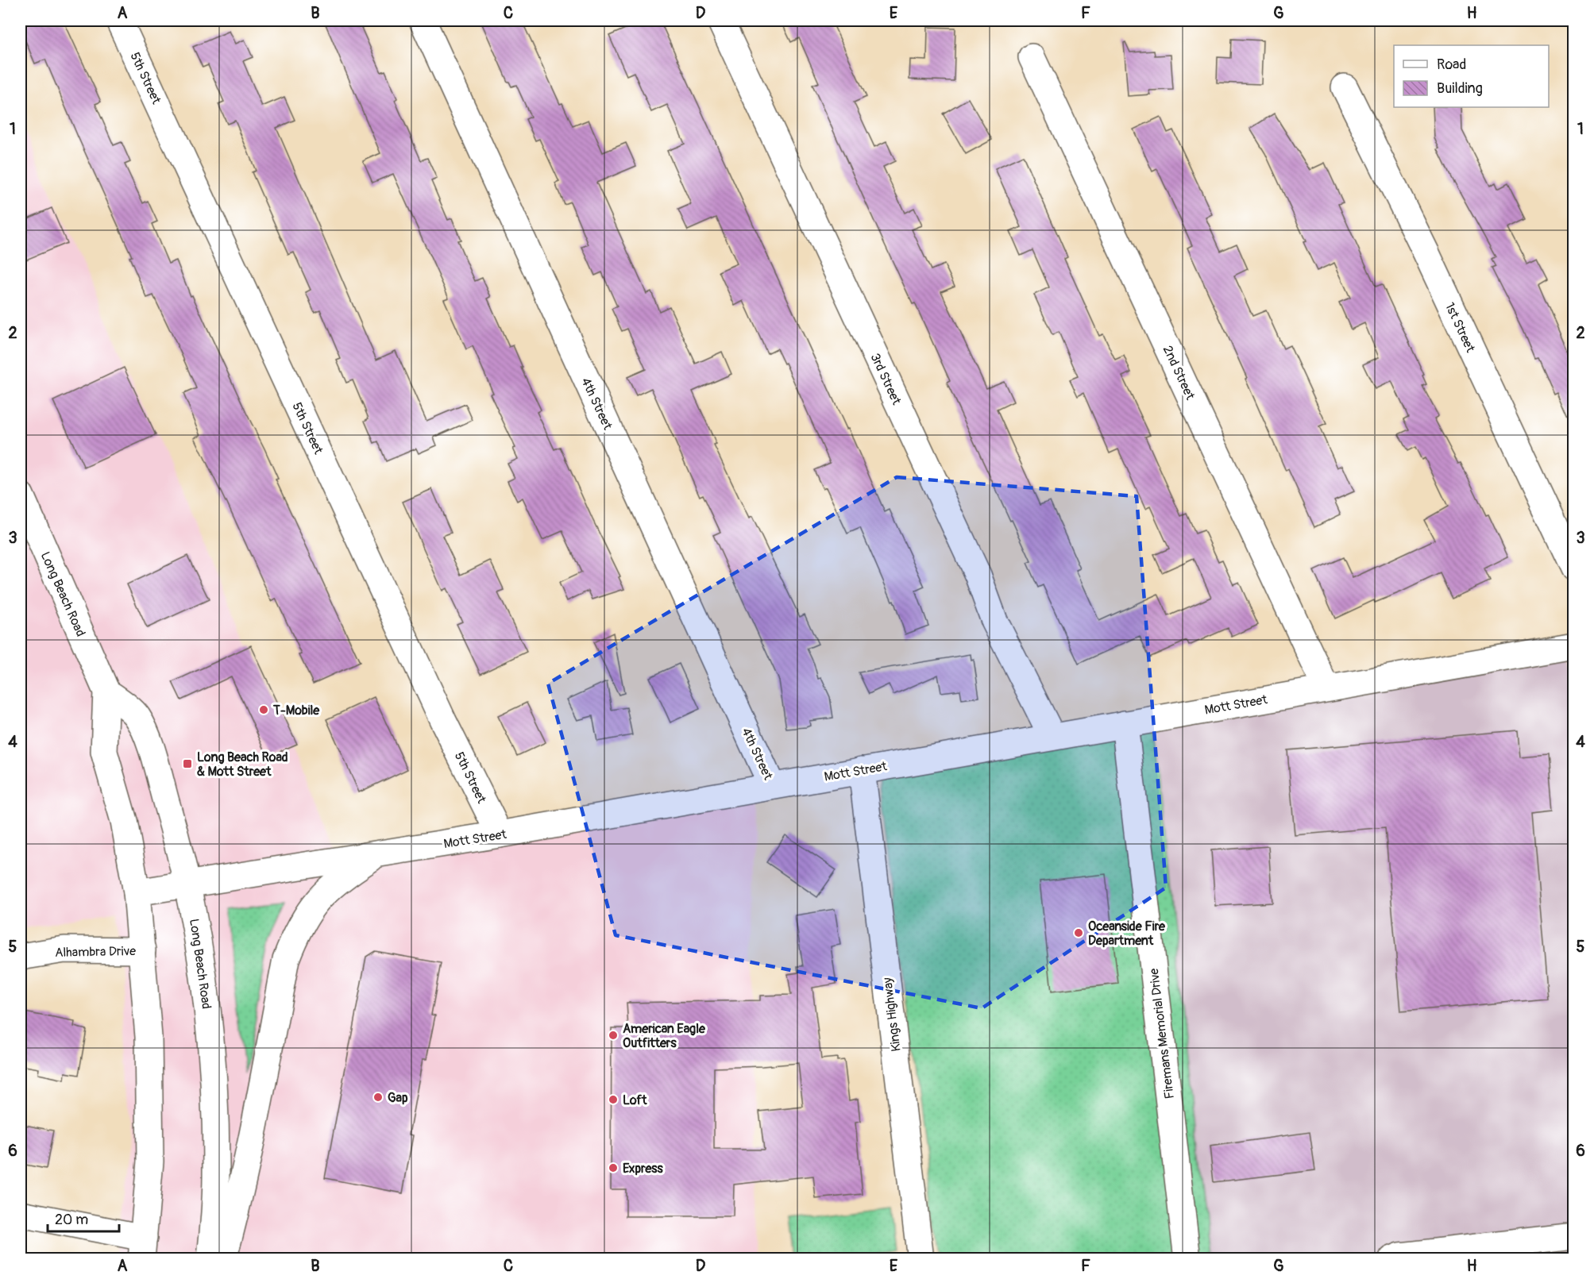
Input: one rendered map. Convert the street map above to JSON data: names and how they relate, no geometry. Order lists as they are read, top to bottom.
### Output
{
  "streets": {
    "street": [
      "5th Street",
      "1st Street",
      "2nd Street",
      "3rd Street",
      "4th Street",
      "Long Beach Road",
      "Mott Street",
      "Alhambra Drive",
      "Kings Highway",
      "Firemans Memorial Drive"
    ]
  },
  "crossings": [
    ["5th Street", "Mott Street"],
    ["2nd Street", "Mott Street"],
    ["3rd Street", "Mott Street"],
    ["4th Street", "Mott Street"],
    ["Long Beach Road", "Mott Street"],
    ["Long Beach Road", "Alhambra Drive"],
    ["Mott Street", "Kings Highway"],
    ["Mott Street", "Firemans Memorial Drive"]
  ],
  "places": {
    "other": [
      "T-Mobile",
      "Oceanside Fire Department",
      "American Eagle Outfitters",
      "Gap",
      "Loft",
      "Express"
    ],
    "transit": ["Long Beach Road & Mott Street"]
  },
  "legend": ["Road", "Building"],
  "scale_bar": "20 m",
  "grid": {
    "columns": [
      "A",
      "B",
      "C",
      "D",
      "E",
      "F",
      "G",
      "H"
    ],
    "rows": [
      "1",
      "2",
      "3",
      "4",
      "5",
      "6"
    ]
  }
}
